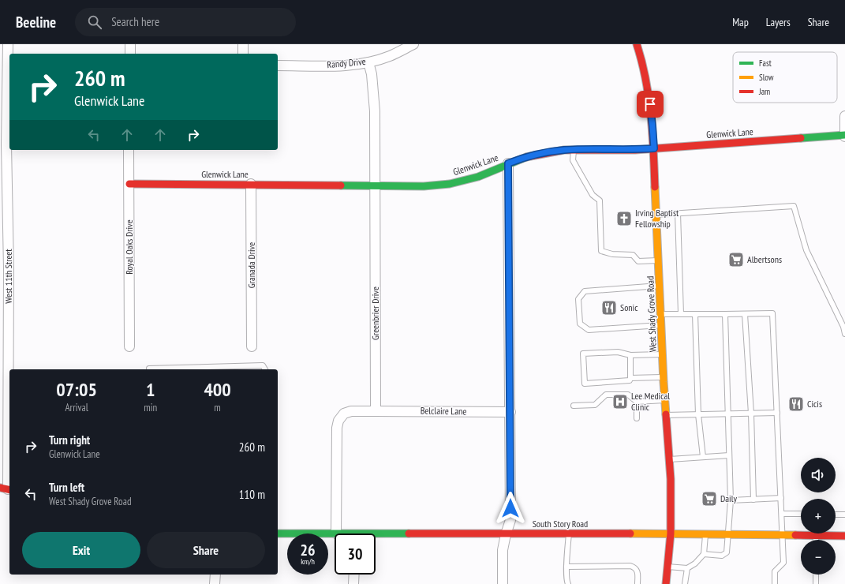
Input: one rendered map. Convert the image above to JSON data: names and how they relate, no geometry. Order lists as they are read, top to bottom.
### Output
{
  "streets": {
    "main road": ["Glenwick Lane", "West Shady Grove Road", "South Story Road"],
    "street": [
      "Randy Drive",
      "Royal Oaks Drive",
      "Granada Drive",
      "West 11th Street",
      "Greenbrier Drive",
      "Belclaire Lane"
    ]
  },
  "crossings": [
    ["Randy Drive", "Greenbrier Drive"],
    ["Glenwick Lane", "Royal Oaks Drive"],
    ["Glenwick Lane", "Granada Drive"],
    ["Glenwick Lane", "Greenbrier Drive"],
    ["Glenwick Lane", "West Shady Grove Road"],
    ["Greenbrier Drive", "Belclaire Lane"],
    ["West Shady Grove Road", "South Story Road"]
  ],
  "places": {
    "church": ["Irving Baptist Fellowship"],
    "supermarket": ["Albertsons", "Daily"],
    "restaurant": ["Sonic", "Cicis"],
    "hospital": ["Lee Medical Clinic"]
  },
  "legend": ["Fast", "Slow", "Jam"],
  "page": {
    "header": "Beeline",
    "search": "Search here",
    "nav": ["Map", "Layers", "Share"],
    "turn": ["260 m", "Glenwick Lane"],
    "eta": [
      "07:05",
      "Arrival",
      "1",
      "min",
      "400",
      "m"
    ],
    "list": [
      {
        "name": "Turn right",
        "note": "Glenwick Lane",
        "value": "260 m"
      },
      {
        "name": "Turn left",
        "note": "West Shady Grove Road",
        "value": "110 m"
      }
    ],
    "map_buttons": ["+", "−"],
    "buttons": ["Exit", "Share"],
    "speed": "26 km/h",
    "limit": "30"
  }
}
